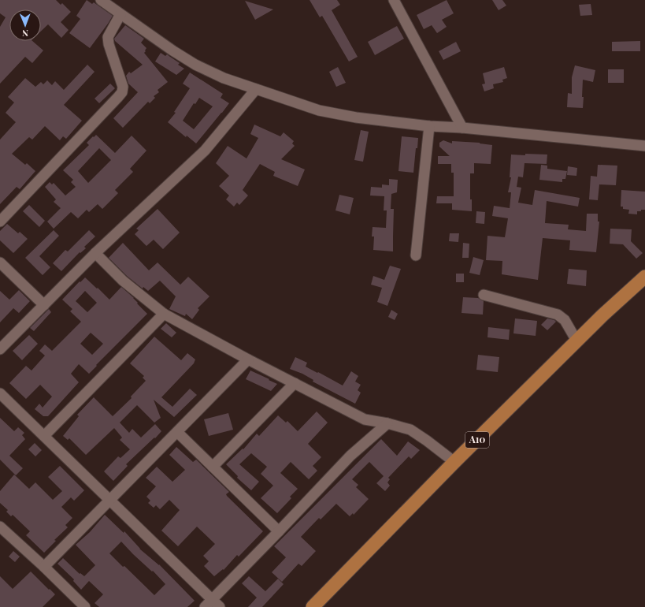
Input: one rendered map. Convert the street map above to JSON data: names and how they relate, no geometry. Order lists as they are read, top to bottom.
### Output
{
  "streets": {
    "main road": ["A10"]
  },
  "north": "bottom"
}
